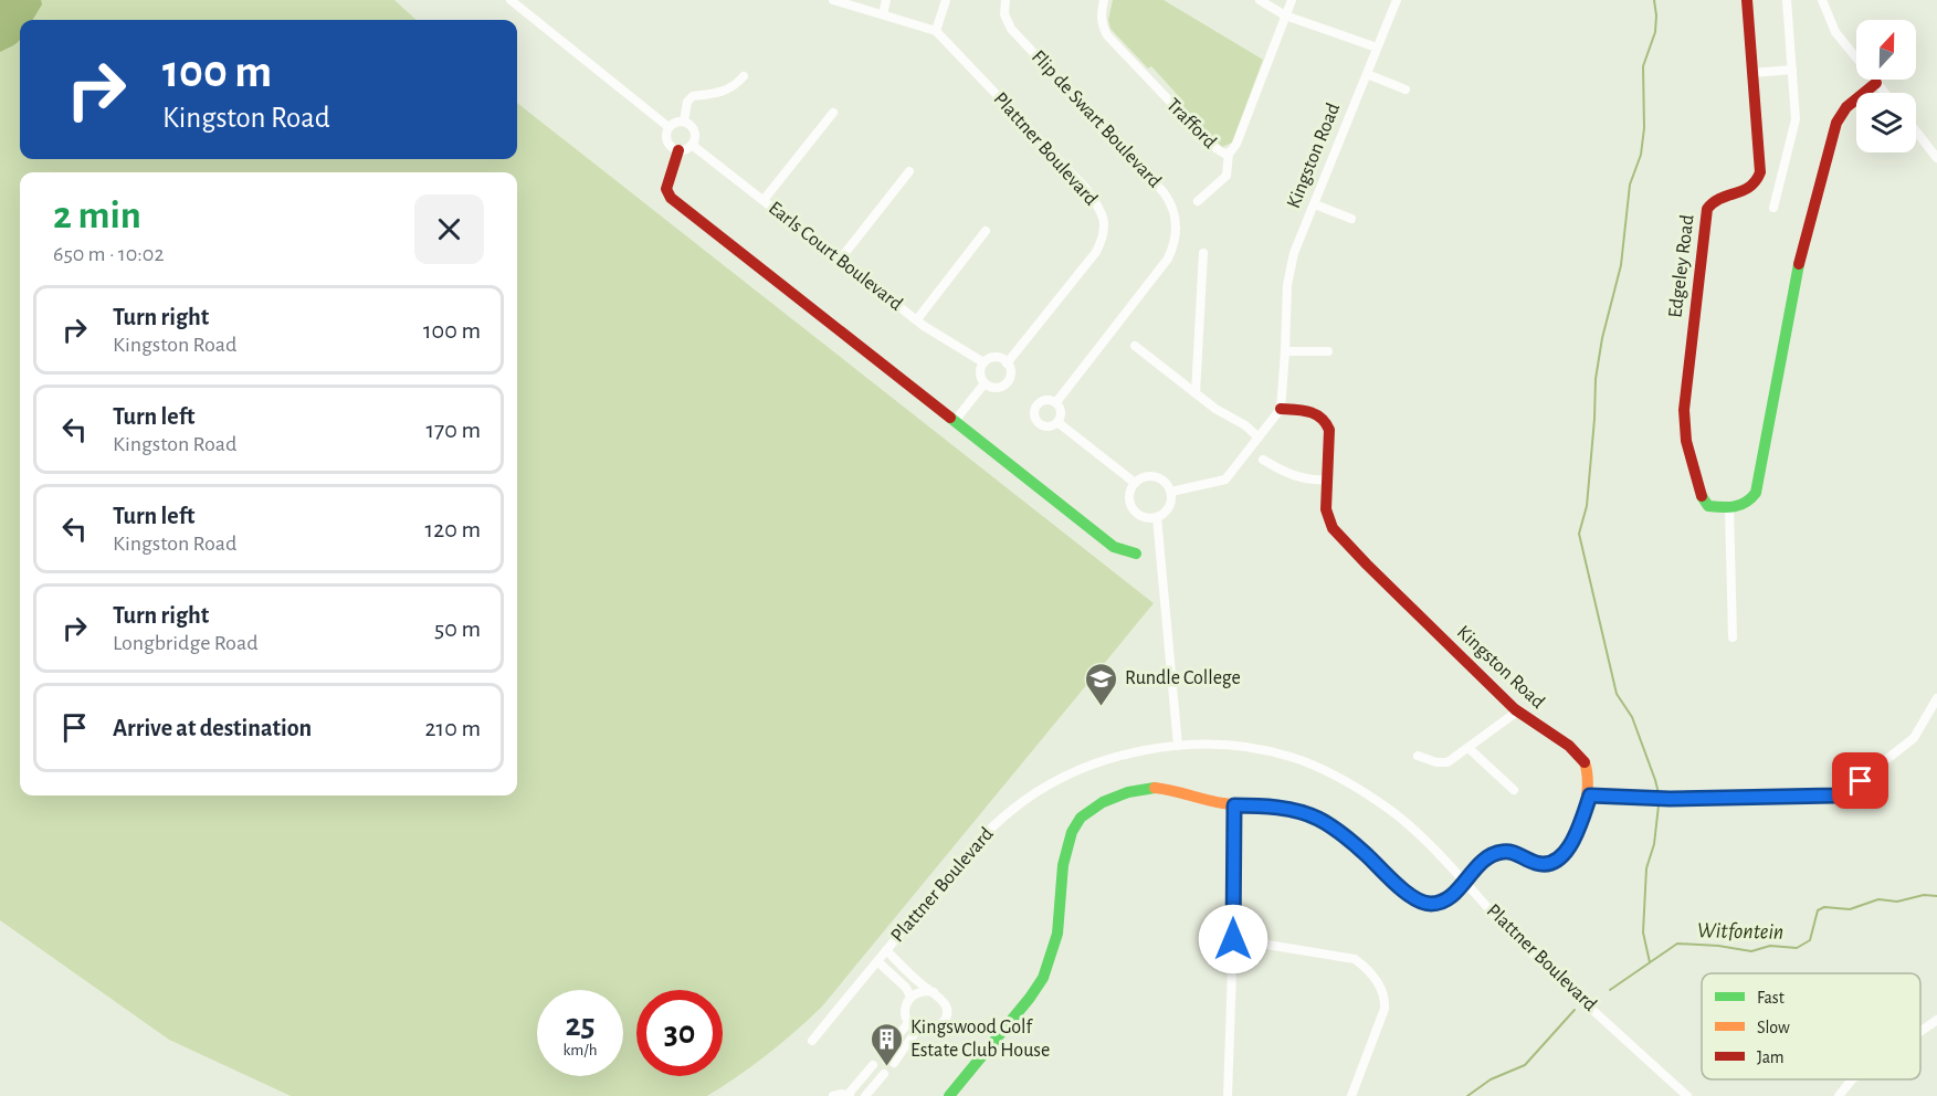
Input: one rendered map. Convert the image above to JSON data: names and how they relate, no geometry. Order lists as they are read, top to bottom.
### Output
{
  "streets": {
    "street": [
      "Flip de Swart Boulevard",
      "Trafford",
      "Plattner Boulevard",
      "Kingston Road",
      "Earls Court Boulevard",
      "Edgeley Road"
    ]
  },
  "crossings": [
    ["Plattner Boulevard", "Earls Court Boulevard"]
  ],
  "water": ["Witfontein"],
  "places": {
    "school or university": ["Rundle College"],
    "building": ["Kingswood Golf Estate Club House"]
  },
  "legend": ["Fast", "Slow", "Jam"],
  "north": "top",
  "page": {
    "turn": ["100 m", "Kingston Road"],
    "heading": ["2 min", "650 m · 10:02"],
    "list": [
      {
        "name": "Turn right",
        "note": "Kingston Road",
        "value": "100 m"
      },
      {
        "name": "Turn left",
        "note": "Kingston Road",
        "value": "170 m"
      },
      {
        "name": "Turn left",
        "note": "Kingston Road",
        "value": "120 m"
      },
      {
        "name": "Turn right",
        "note": "Longbridge Road",
        "value": "50 m"
      },
      {
        "name": "Arrive at destination",
        "value": "210 m"
      }
    ],
    "speed": "25 km/h",
    "limit": "30"
  }
}
